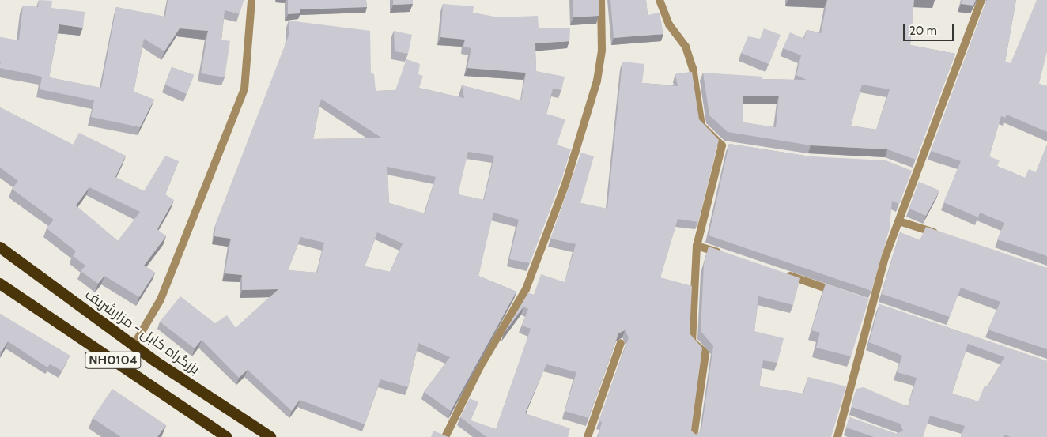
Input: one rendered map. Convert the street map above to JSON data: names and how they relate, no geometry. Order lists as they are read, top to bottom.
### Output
{
  "streets": {
    "highway": ["بزرگراه کابل - مزارشریف", "NH0104"]
  },
  "scale_bar": "20 m"
}
